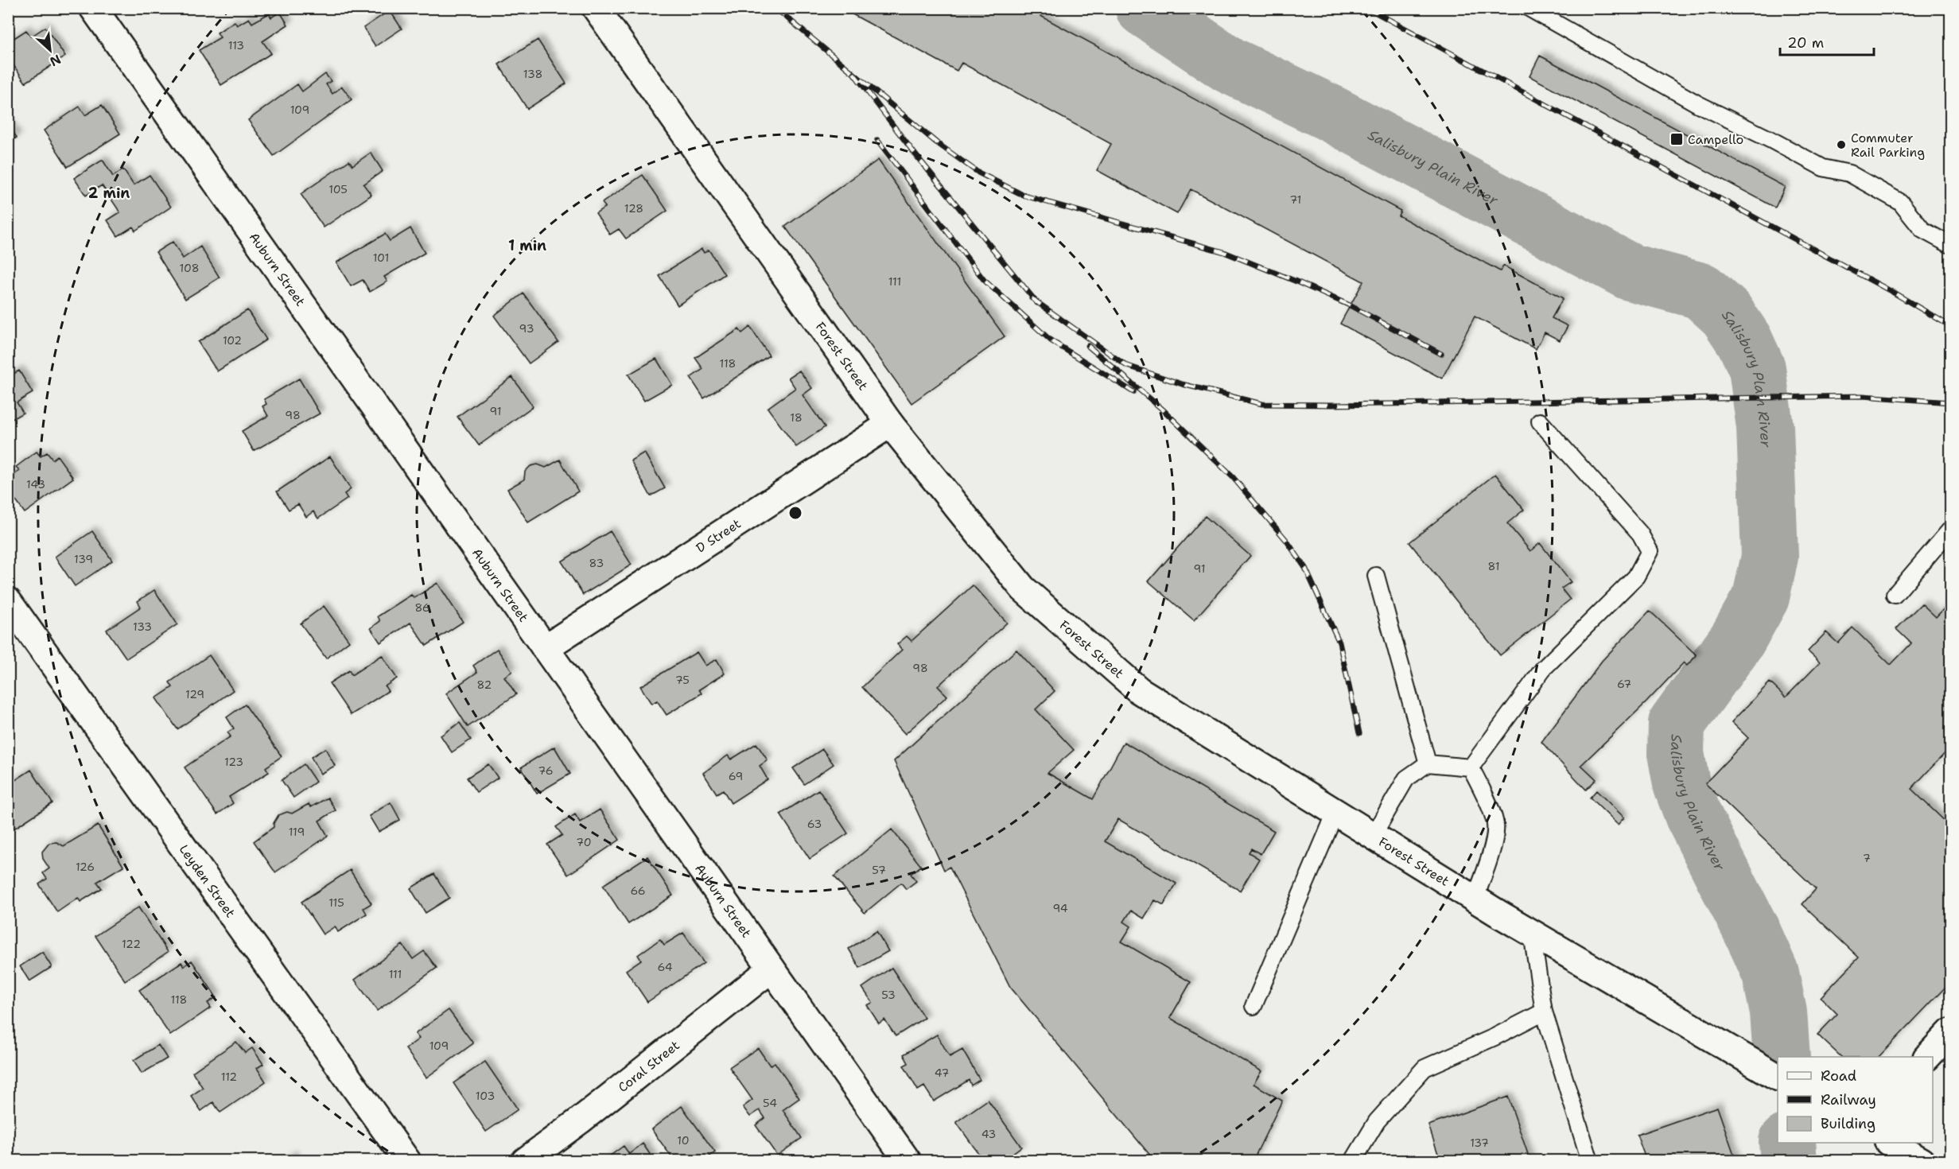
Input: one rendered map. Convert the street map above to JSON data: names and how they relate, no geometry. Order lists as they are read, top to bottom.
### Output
{
  "streets": {
    "street": [
      "Auburn Street",
      "Forest Street",
      "D Street",
      "Leyden Street",
      "Coral Street"
    ]
  },
  "crossings": [
    ["Auburn Street", "D Street"],
    ["Auburn Street", "Coral Street"],
    ["Forest Street", "D Street"]
  ],
  "water": ["Salisbury Plain River"],
  "places": {
    "transit": ["Campello"],
    "other": ["Commuter Rail Parking"]
  },
  "house_numbers": [
    "113",
    "138",
    "109",
    "105",
    "71",
    "128",
    "101",
    "108",
    "111",
    "93",
    "102",
    "118",
    "91",
    "98",
    "18",
    "143",
    "139",
    "83",
    "81",
    "91",
    "86",
    "133",
    "98",
    "75",
    "67",
    "82",
    "129",
    "123",
    "76",
    "69",
    "63",
    "119",
    "70",
    "7",
    "126",
    "57",
    "66",
    "115",
    "94",
    "122",
    "64",
    "111",
    "53",
    "118",
    "109",
    "47",
    "112",
    "103",
    "54",
    "43",
    "10",
    "137"
  ],
  "legend": ["Road", "Railway", "Building"],
  "scale_bar": "20 m",
  "north": "bottom right",
  "rings": ["2 min", "1 min"]
}
